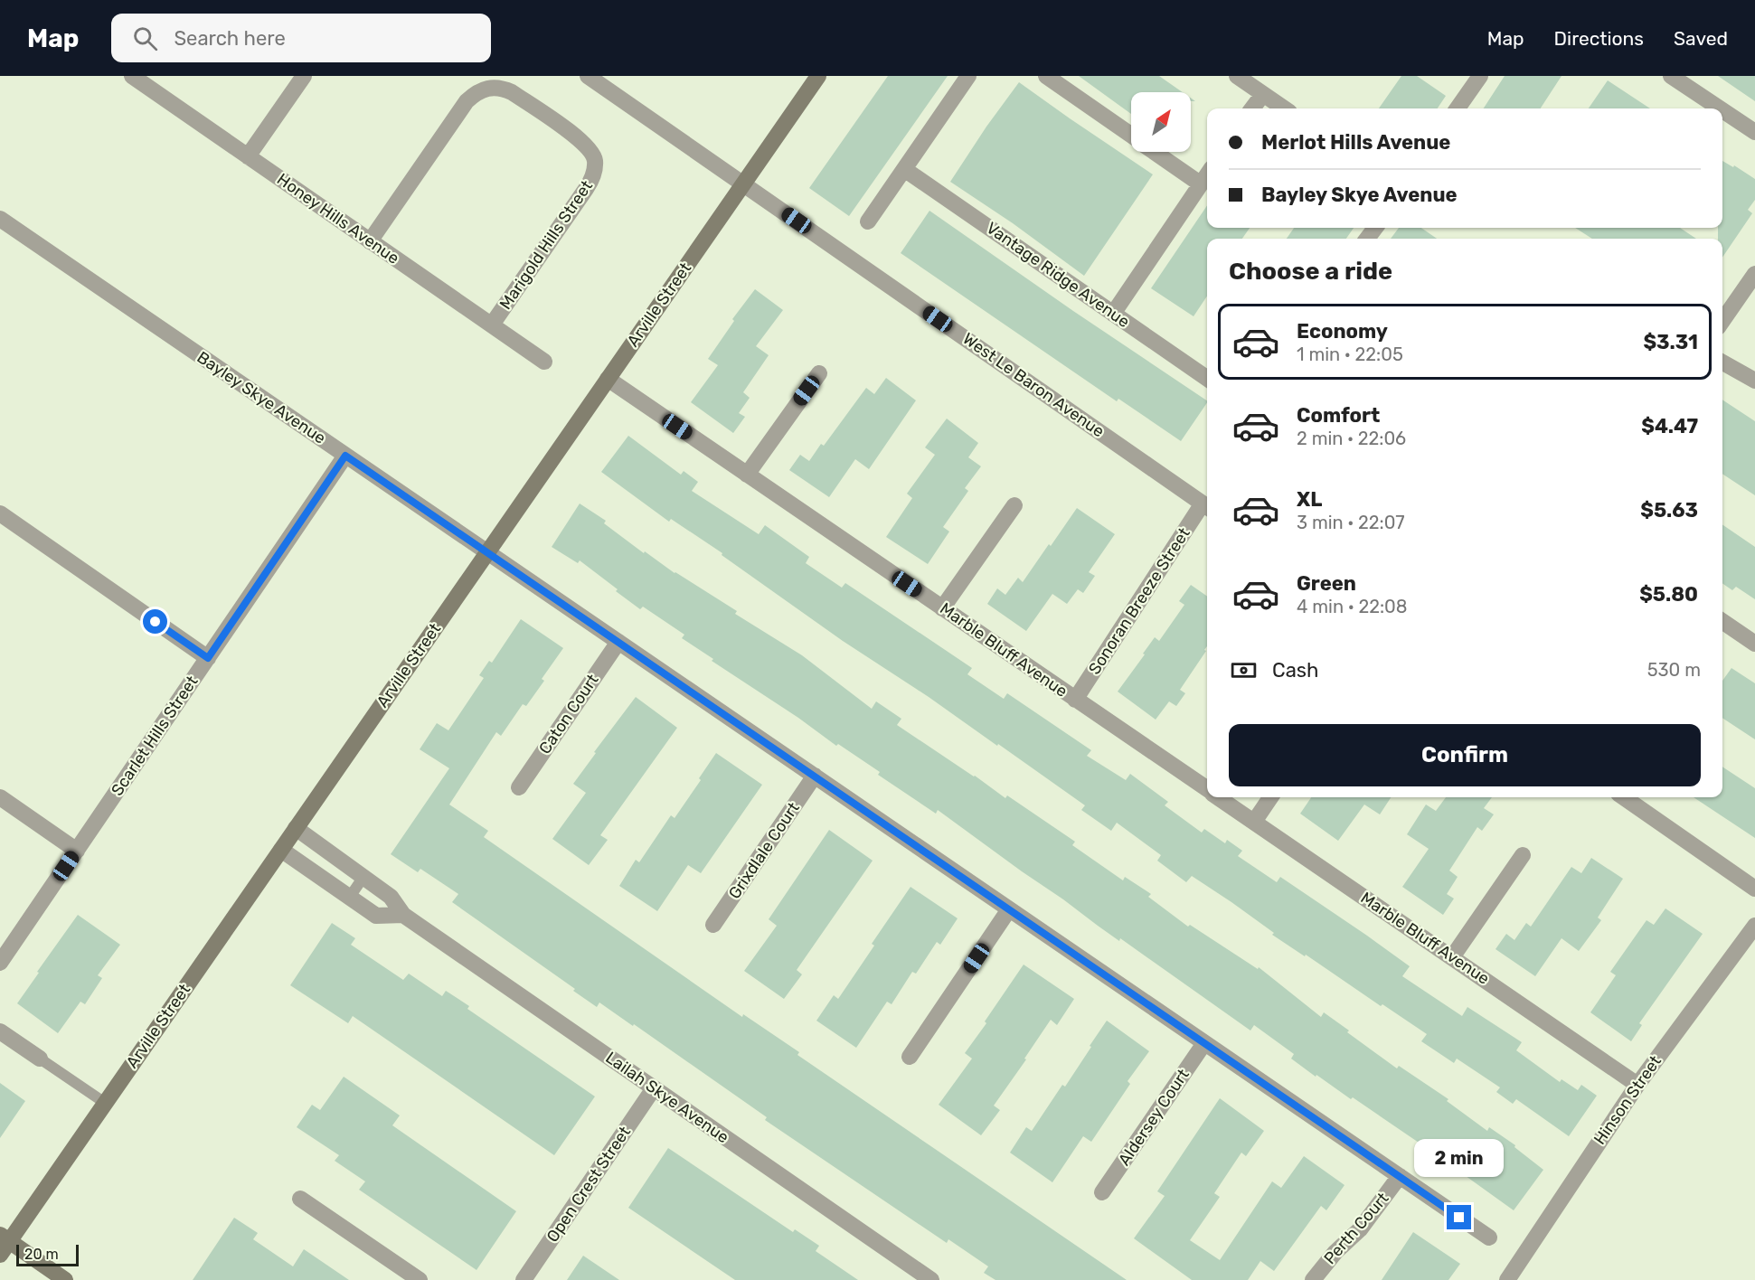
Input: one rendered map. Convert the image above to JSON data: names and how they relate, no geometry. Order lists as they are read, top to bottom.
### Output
{
  "streets": {
    "street": [
      "Honey Hills Avenue",
      "Marigold Hills Street",
      "Vantage Ridge Avenue",
      "Arville Street",
      "West Le Baron Avenue",
      "Bayley Skye Avenue",
      "Sonoran Breeze Street",
      "Marble Bluff Avenue",
      "Caton Court",
      "Scarlet Hills Street",
      "Grixdlale Court",
      "Lailah Skye Avenue",
      "Hinson Street",
      "Aldersey Court",
      "Open Crest Street",
      "Perth Court"
    ]
  },
  "crossings": [
    ["Honey Hills Avenue", "Marigold Hills Street"],
    ["Arville Street", "West Le Baron Avenue"],
    ["Arville Street", "Bayley Skye Avenue"],
    ["Arville Street", "Marble Bluff Avenue"],
    ["Arville Street", "Lailah Skye Avenue"],
    ["West Le Baron Avenue", "Sonoran Breeze Street"],
    ["Bayley Skye Avenue", "Caton Court"],
    ["Bayley Skye Avenue", "Scarlet Hills Street"],
    ["Bayley Skye Avenue", "Grixdlale Court"],
    ["Bayley Skye Avenue", "Aldersey Court"],
    ["Bayley Skye Avenue", "Perth Court"],
    ["Sonoran Breeze Street", "Marble Bluff Avenue"],
    ["Marble Bluff Avenue", "Hinson Street"],
    ["Lailah Skye Avenue", "Open Crest Street"]
  ],
  "scale_bar": "20 m",
  "north": "top right",
  "page": {
    "header": "Map",
    "search": "Search here",
    "nav": ["Map", "Directions", "Saved"],
    "banner": ["Merlot Hills Avenue", "Bayley Skye Avenue"],
    "heading": "Choose a ride",
    "list": [
      {
        "name": "Economy",
        "note": "1 min · 22:05",
        "value": "$3.31"
      },
      {
        "name": "Comfort",
        "note": "2 min · 22:06",
        "value": "$4.47"
      },
      {
        "name": "XL",
        "note": "3 min · 22:07",
        "value": "$5.63"
      },
      {
        "name": "Green",
        "note": "4 min · 22:08",
        "value": "$5.80"
      }
    ],
    "pay": ["Cash", "530 m"],
    "buttons": "Confirm",
    "bubble": "2 min",
    "scale": "20 m"
  }
}
